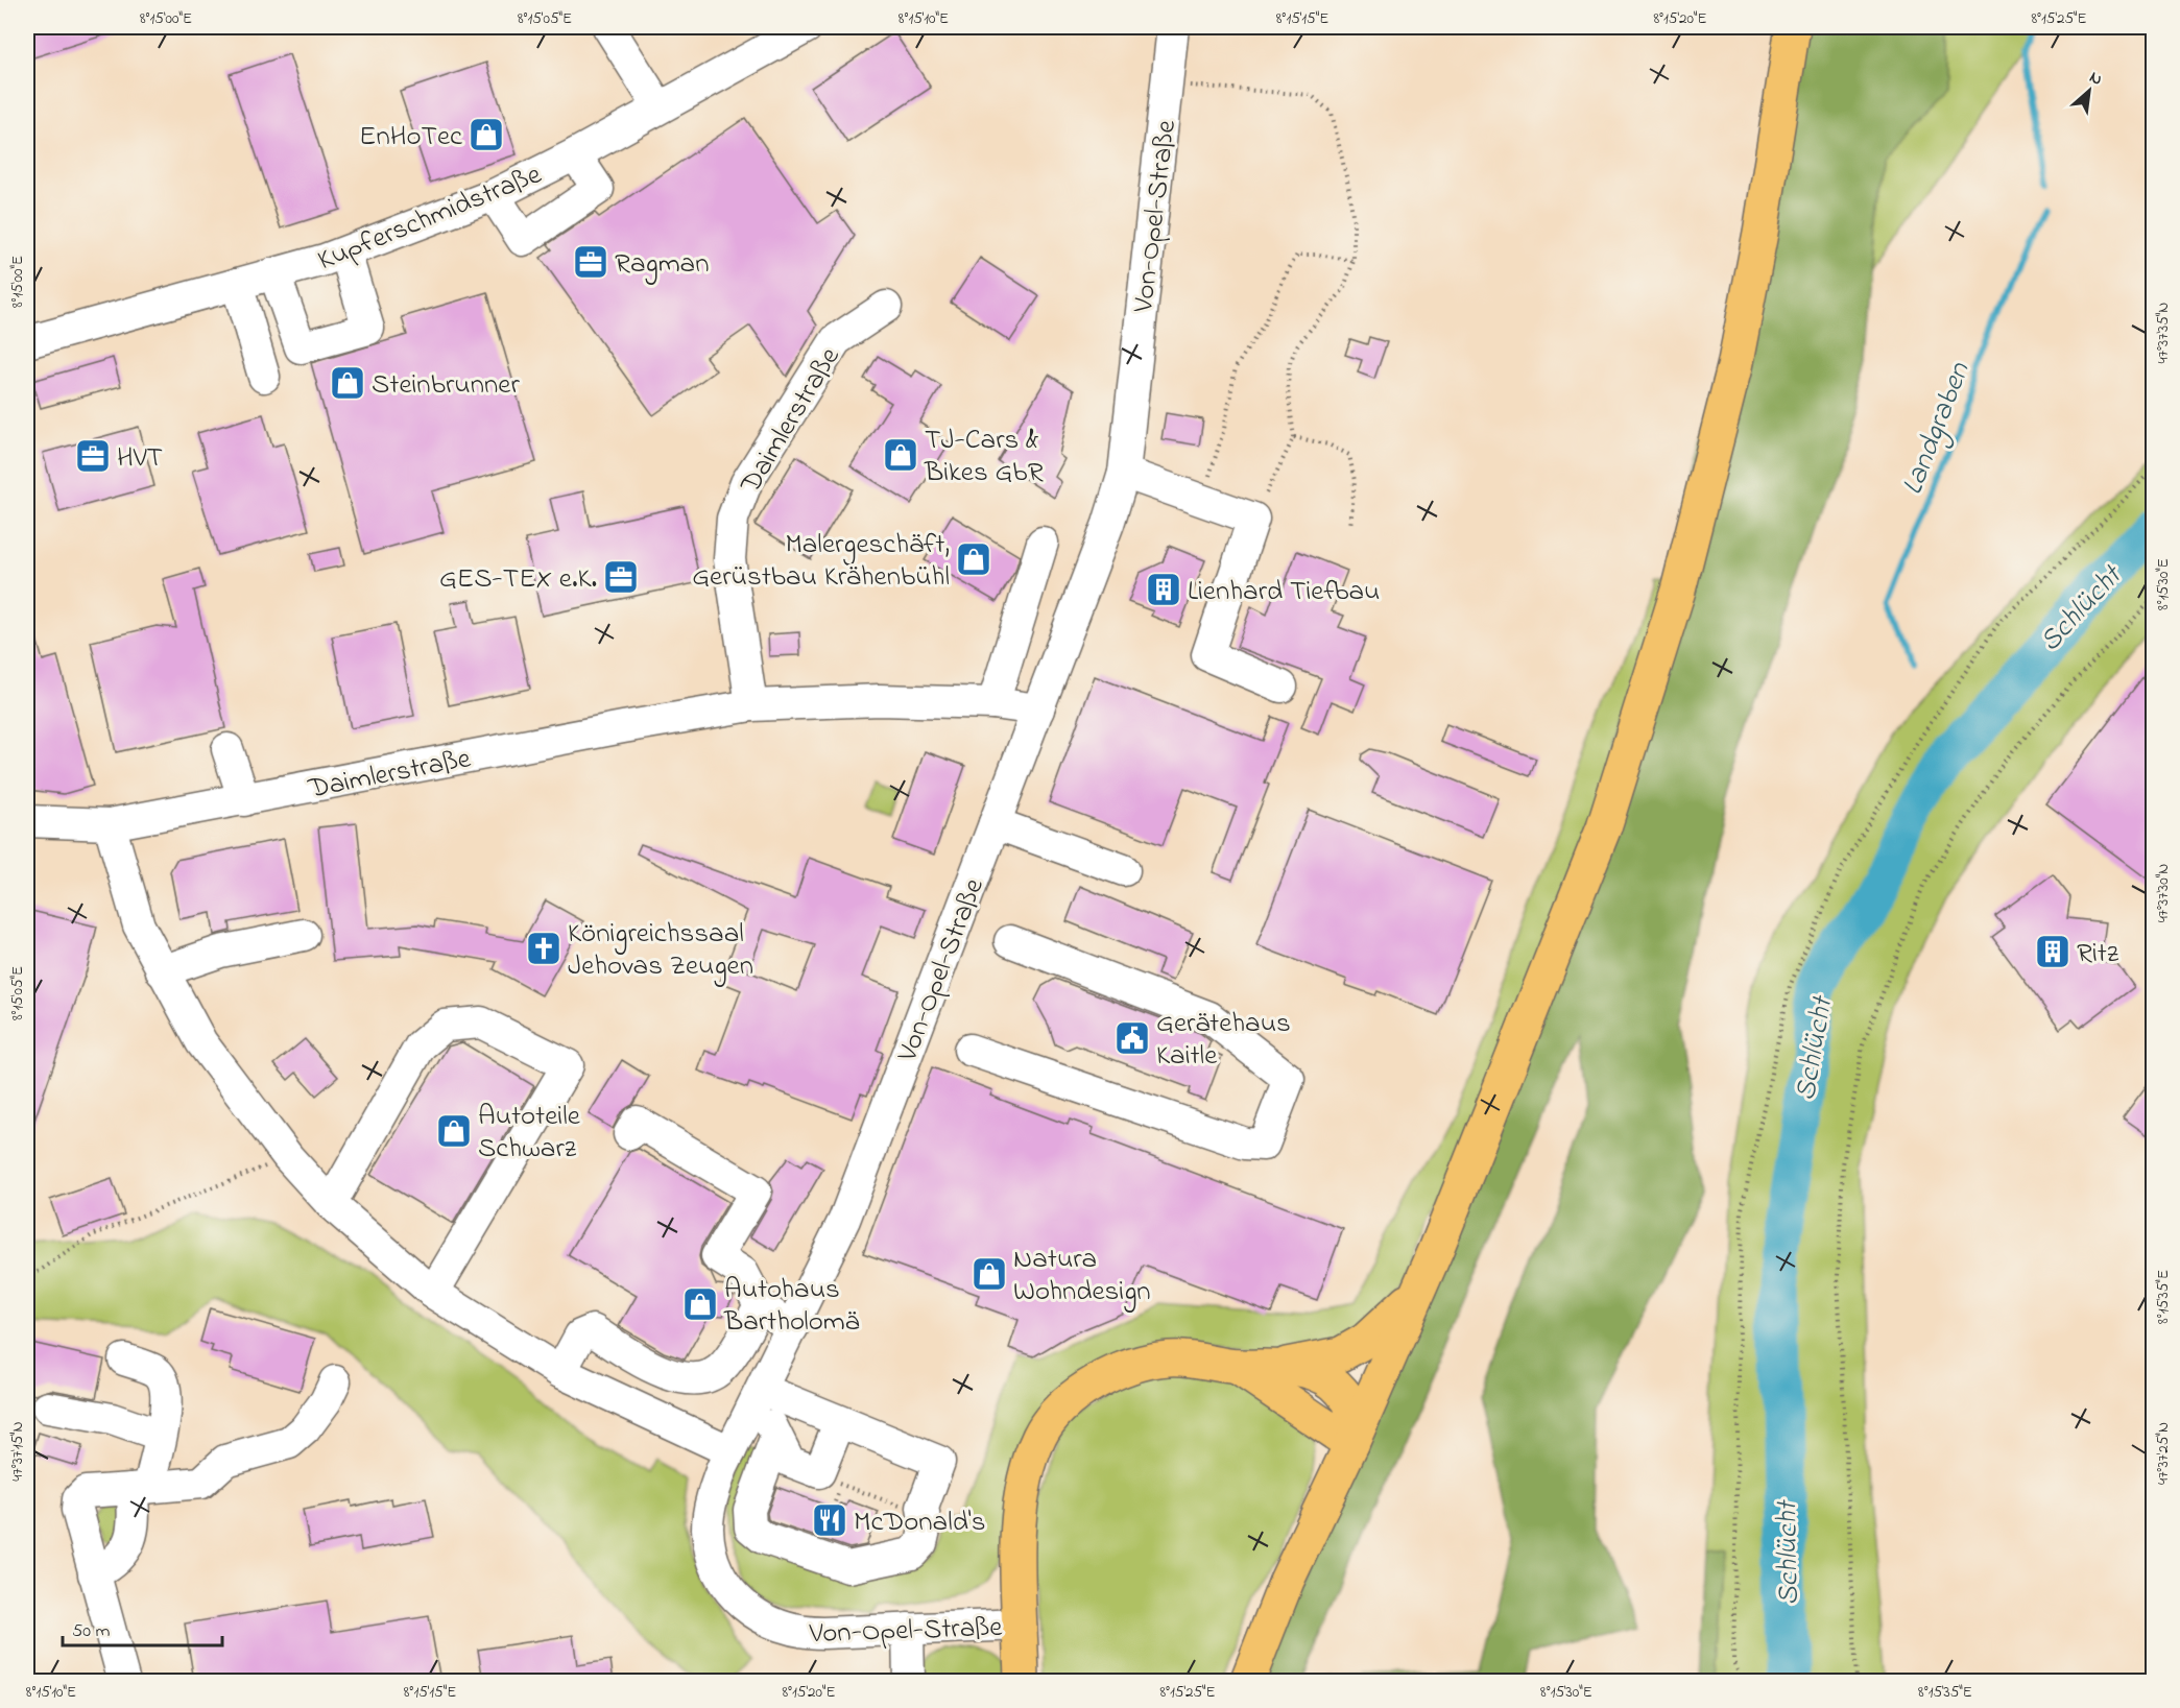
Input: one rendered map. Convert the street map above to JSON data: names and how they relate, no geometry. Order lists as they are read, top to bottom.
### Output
{
  "streets": {
    "street": ["Kupferschmidstraße", "Von-Opel-Straße", "Daimlerstraße"]
  },
  "crossings": [
    ["Von-Opel-Straße", "Daimlerstraße"]
  ],
  "water": ["Landgraben", "Schlücht"],
  "places": {
    "shop": [
      "EnHoTec",
      "Steinbrunner",
      "TJ-Cars & Bikes GbR",
      "Malergeschäft, Gerüstbau Krähenbühl",
      "Autoteile Schwarz",
      "Natura Wohndesign",
      "Autohaus Bartholomä"
    ],
    "office": ["Ragman", "HVT", "GES-TEX e.K."],
    "building": ["Lienhard Tiefbau", "Ritz"],
    "church": ["Königreichssaal Jehovas Zeugen"],
    "public building": ["Gerätehaus Kaitle"],
    "restaurant": ["McDonald's"]
  },
  "scale_bar": "50 m",
  "north": "top right",
  "coordinates": [
    "8°15'00\"E",
    "8°15'05\"E",
    "8°15'10\"E",
    "8°15'15\"E",
    "8°15'20\"E",
    "8°15'25\"E",
    "47°37'35\"N",
    "8°15'30\"E",
    "47°37'30\"N",
    "8°15'35\"E",
    "47°37'15\"N",
    "47°37'25\"N"
  ]
}
